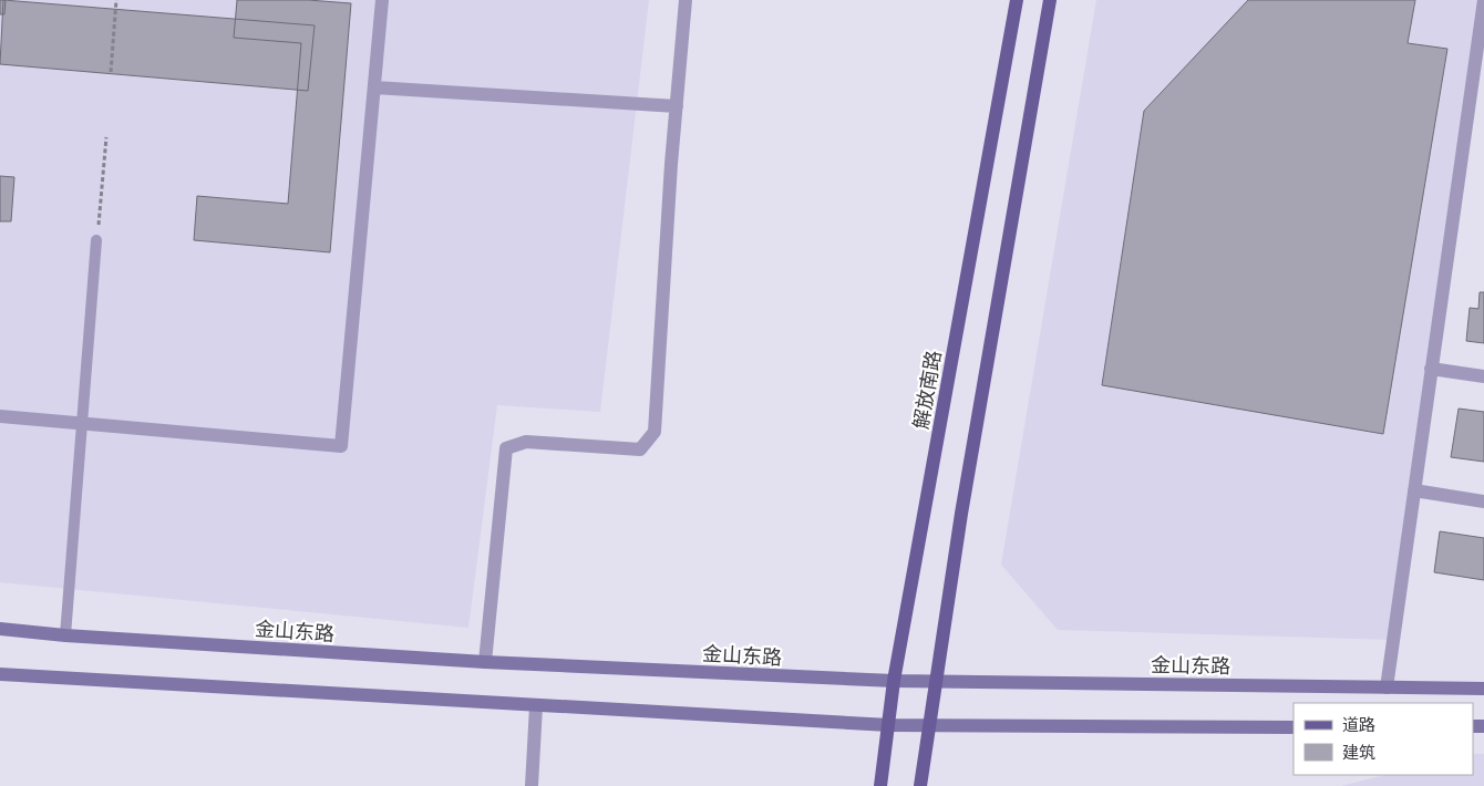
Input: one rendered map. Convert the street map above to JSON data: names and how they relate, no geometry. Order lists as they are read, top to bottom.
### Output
{
  "streets": {
    "main road": ["解放南路", "金山东路"]
  },
  "crossings": [
    ["解放南路", "金山东路"]
  ],
  "legend": ["道路", "建筑"]
}
